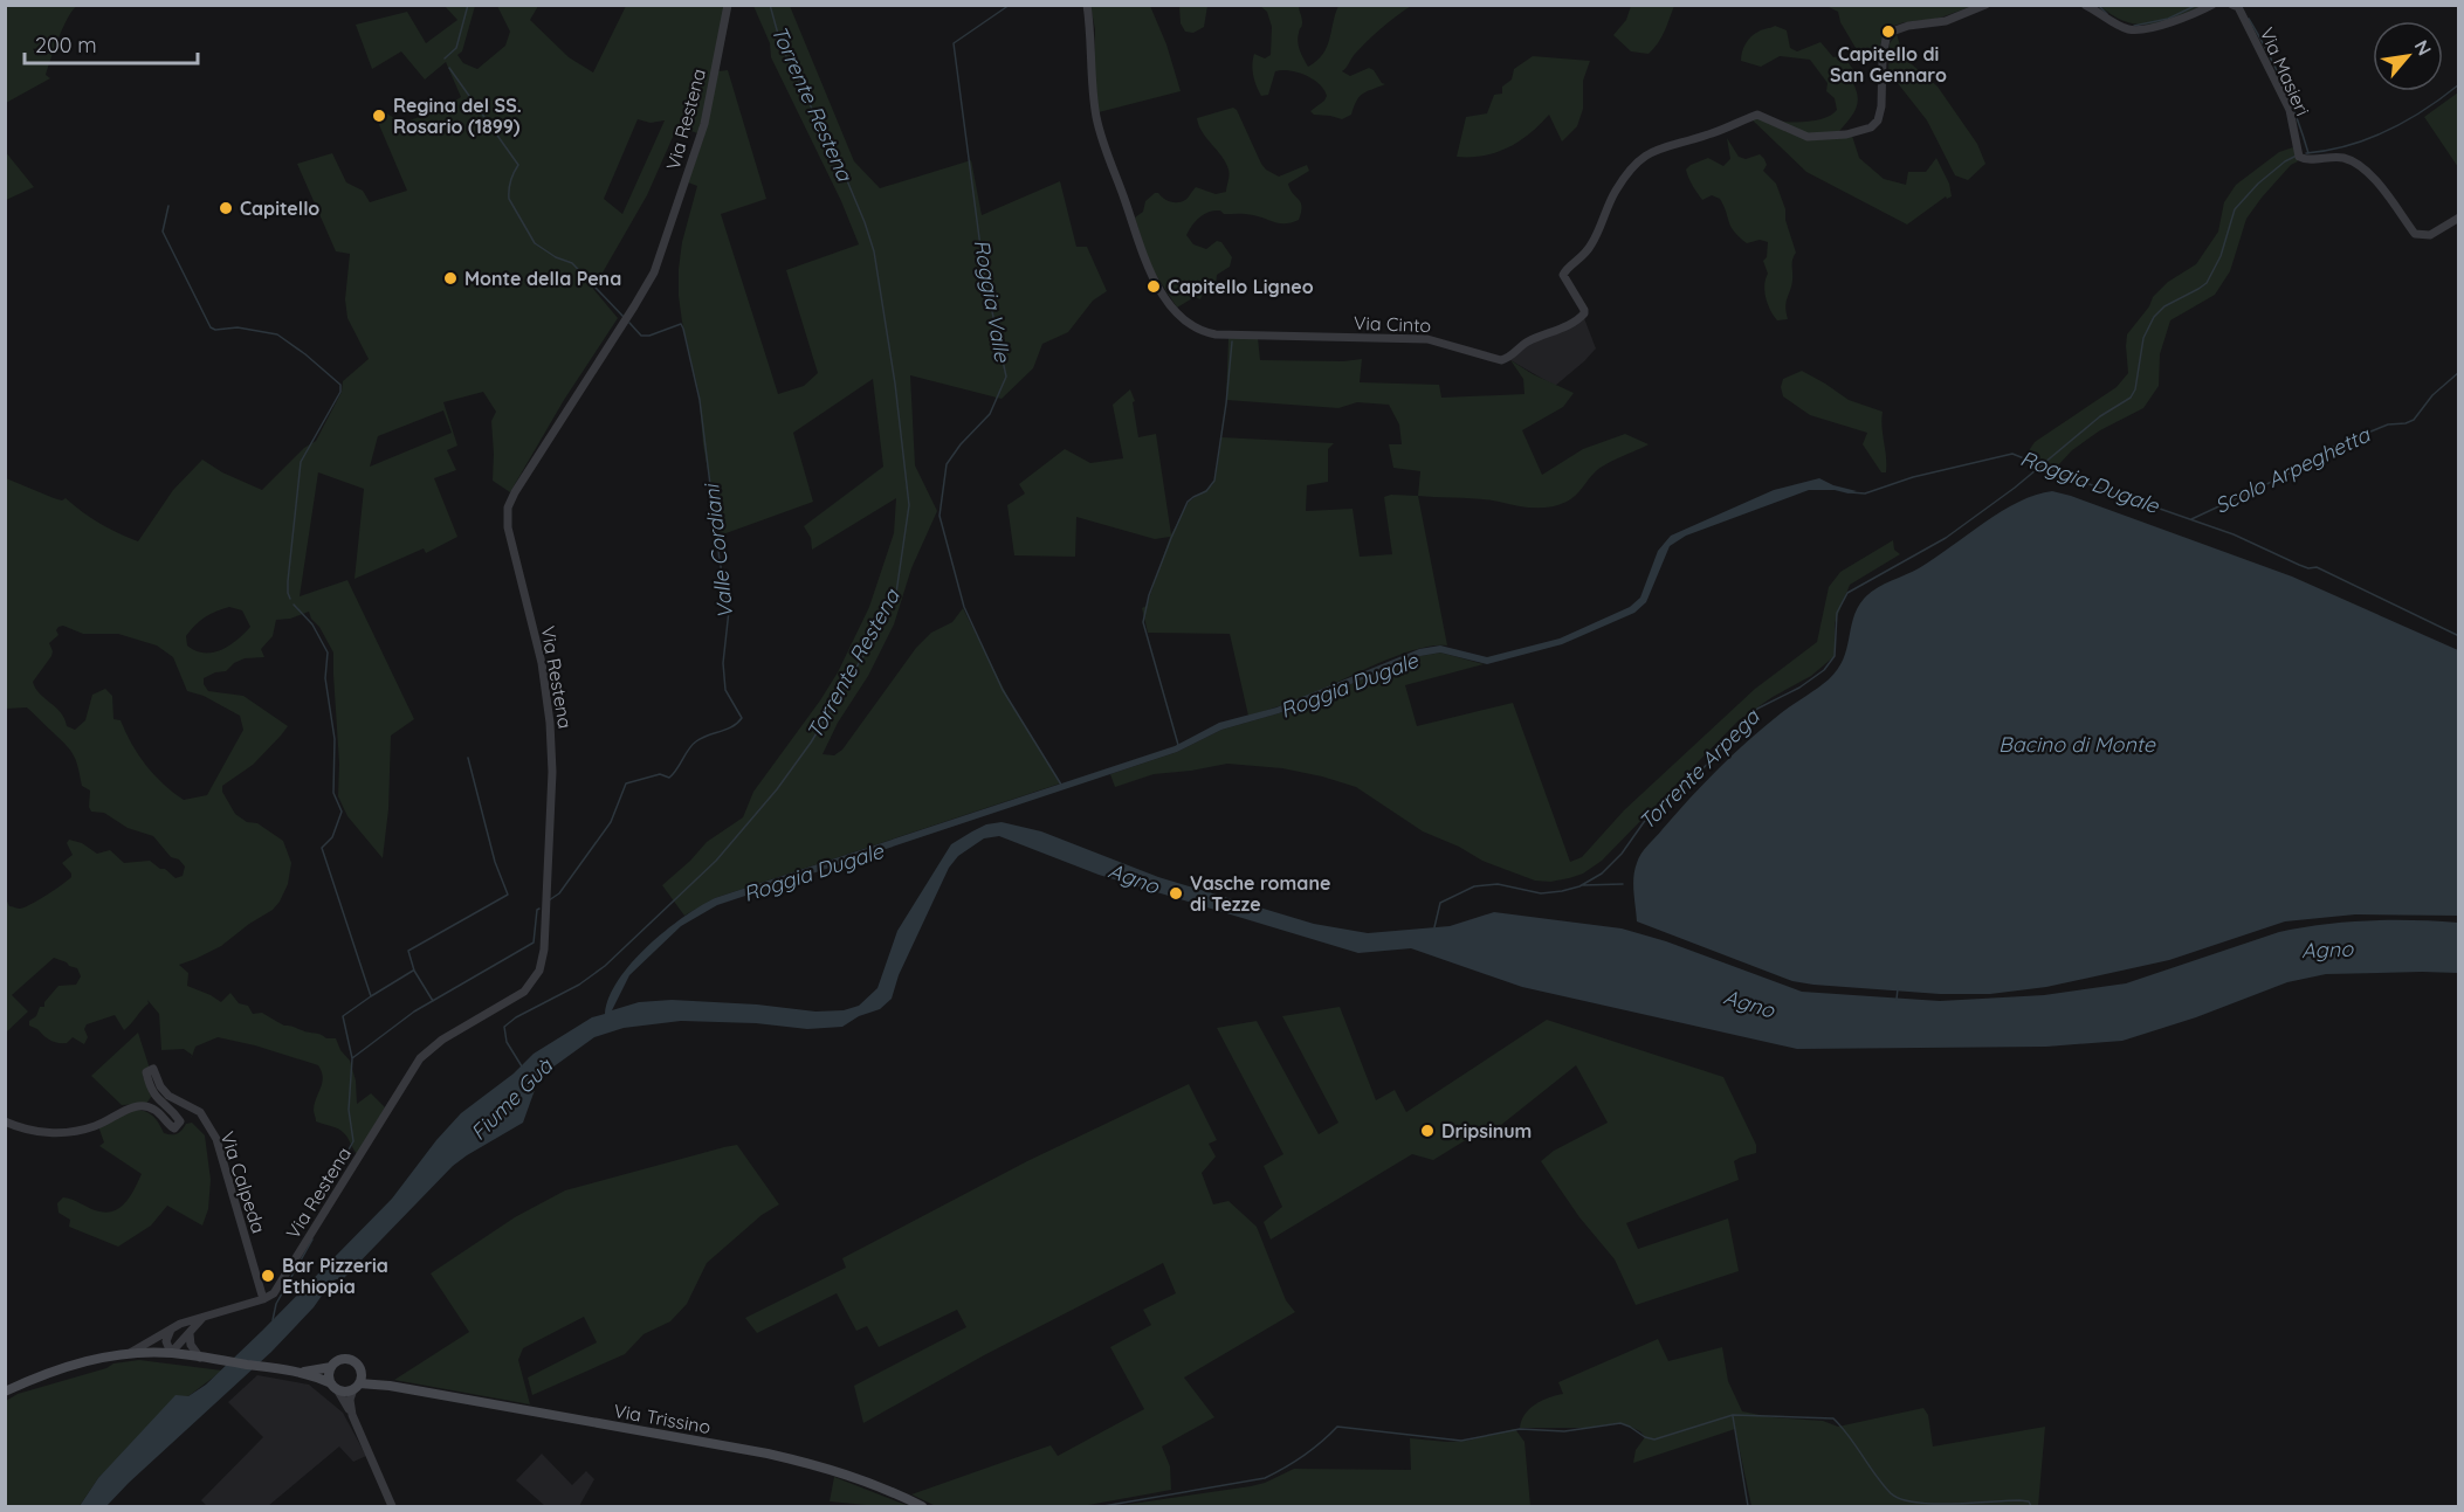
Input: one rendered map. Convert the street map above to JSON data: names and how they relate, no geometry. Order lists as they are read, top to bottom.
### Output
{
  "streets": {
    "main road": ["Via Trissino"],
    "street": [
      "Via Masieri",
      "Via Restena",
      "Via Cinto",
      "Via Calpeda"
    ]
  },
  "crossings": [
    ["Via Restena", "Via Calpeda"]
  ],
  "water": [
    "Torrente Restena",
    "Roggia Valle",
    "Scolo Arpeghetta",
    "Roggia Dugale",
    "Valle Cordiani",
    "Bacino di Monte",
    "Torrente Arpega",
    "Agno",
    "Fiume Guà"
  ],
  "places": [
    "Capitello di San Gennaro",
    "Regina del SS. Rosario (1899)",
    "Capitello",
    "Monte della Pena",
    "Capitello Ligneo",
    "Vasche romane di Tezze",
    "Dripsinum",
    "Bar Pizzeria Ethiopia"
  ],
  "scale_bar": "200 m",
  "north": "top right"
}
